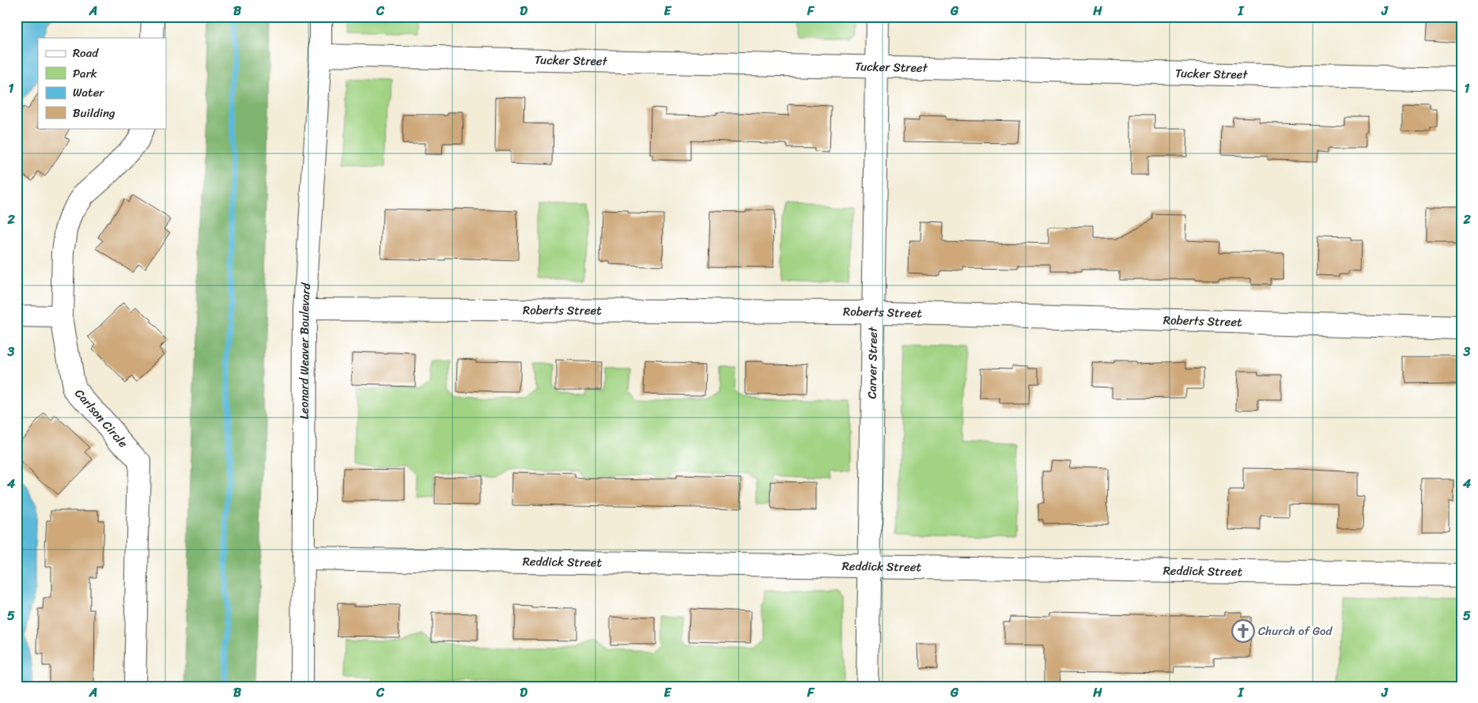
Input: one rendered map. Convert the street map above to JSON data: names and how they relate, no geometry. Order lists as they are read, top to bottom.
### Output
{
  "streets": {
    "street": [
      "Tucker Street",
      "Roberts Street",
      "Leonard Weaver Boulevard",
      "Carver Street",
      "Carlson Circle",
      "Reddick Street"
    ]
  },
  "crossings": [
    ["Tucker Street", "Leonard Weaver Boulevard"],
    ["Tucker Street", "Carver Street"],
    ["Roberts Street", "Leonard Weaver Boulevard"],
    ["Roberts Street", "Carver Street"],
    ["Leonard Weaver Boulevard", "Reddick Street"],
    ["Carver Street", "Reddick Street"]
  ],
  "places": {
    "church": ["Church of God"]
  },
  "legend": [
    "Road",
    "Park",
    "Water",
    "Building"
  ],
  "grid": {
    "columns": [
      "A",
      "B",
      "C",
      "D",
      "E",
      "F",
      "G",
      "H",
      "I",
      "J"
    ],
    "rows": [
      "1",
      "2",
      "3",
      "4",
      "5"
    ]
  }
}
